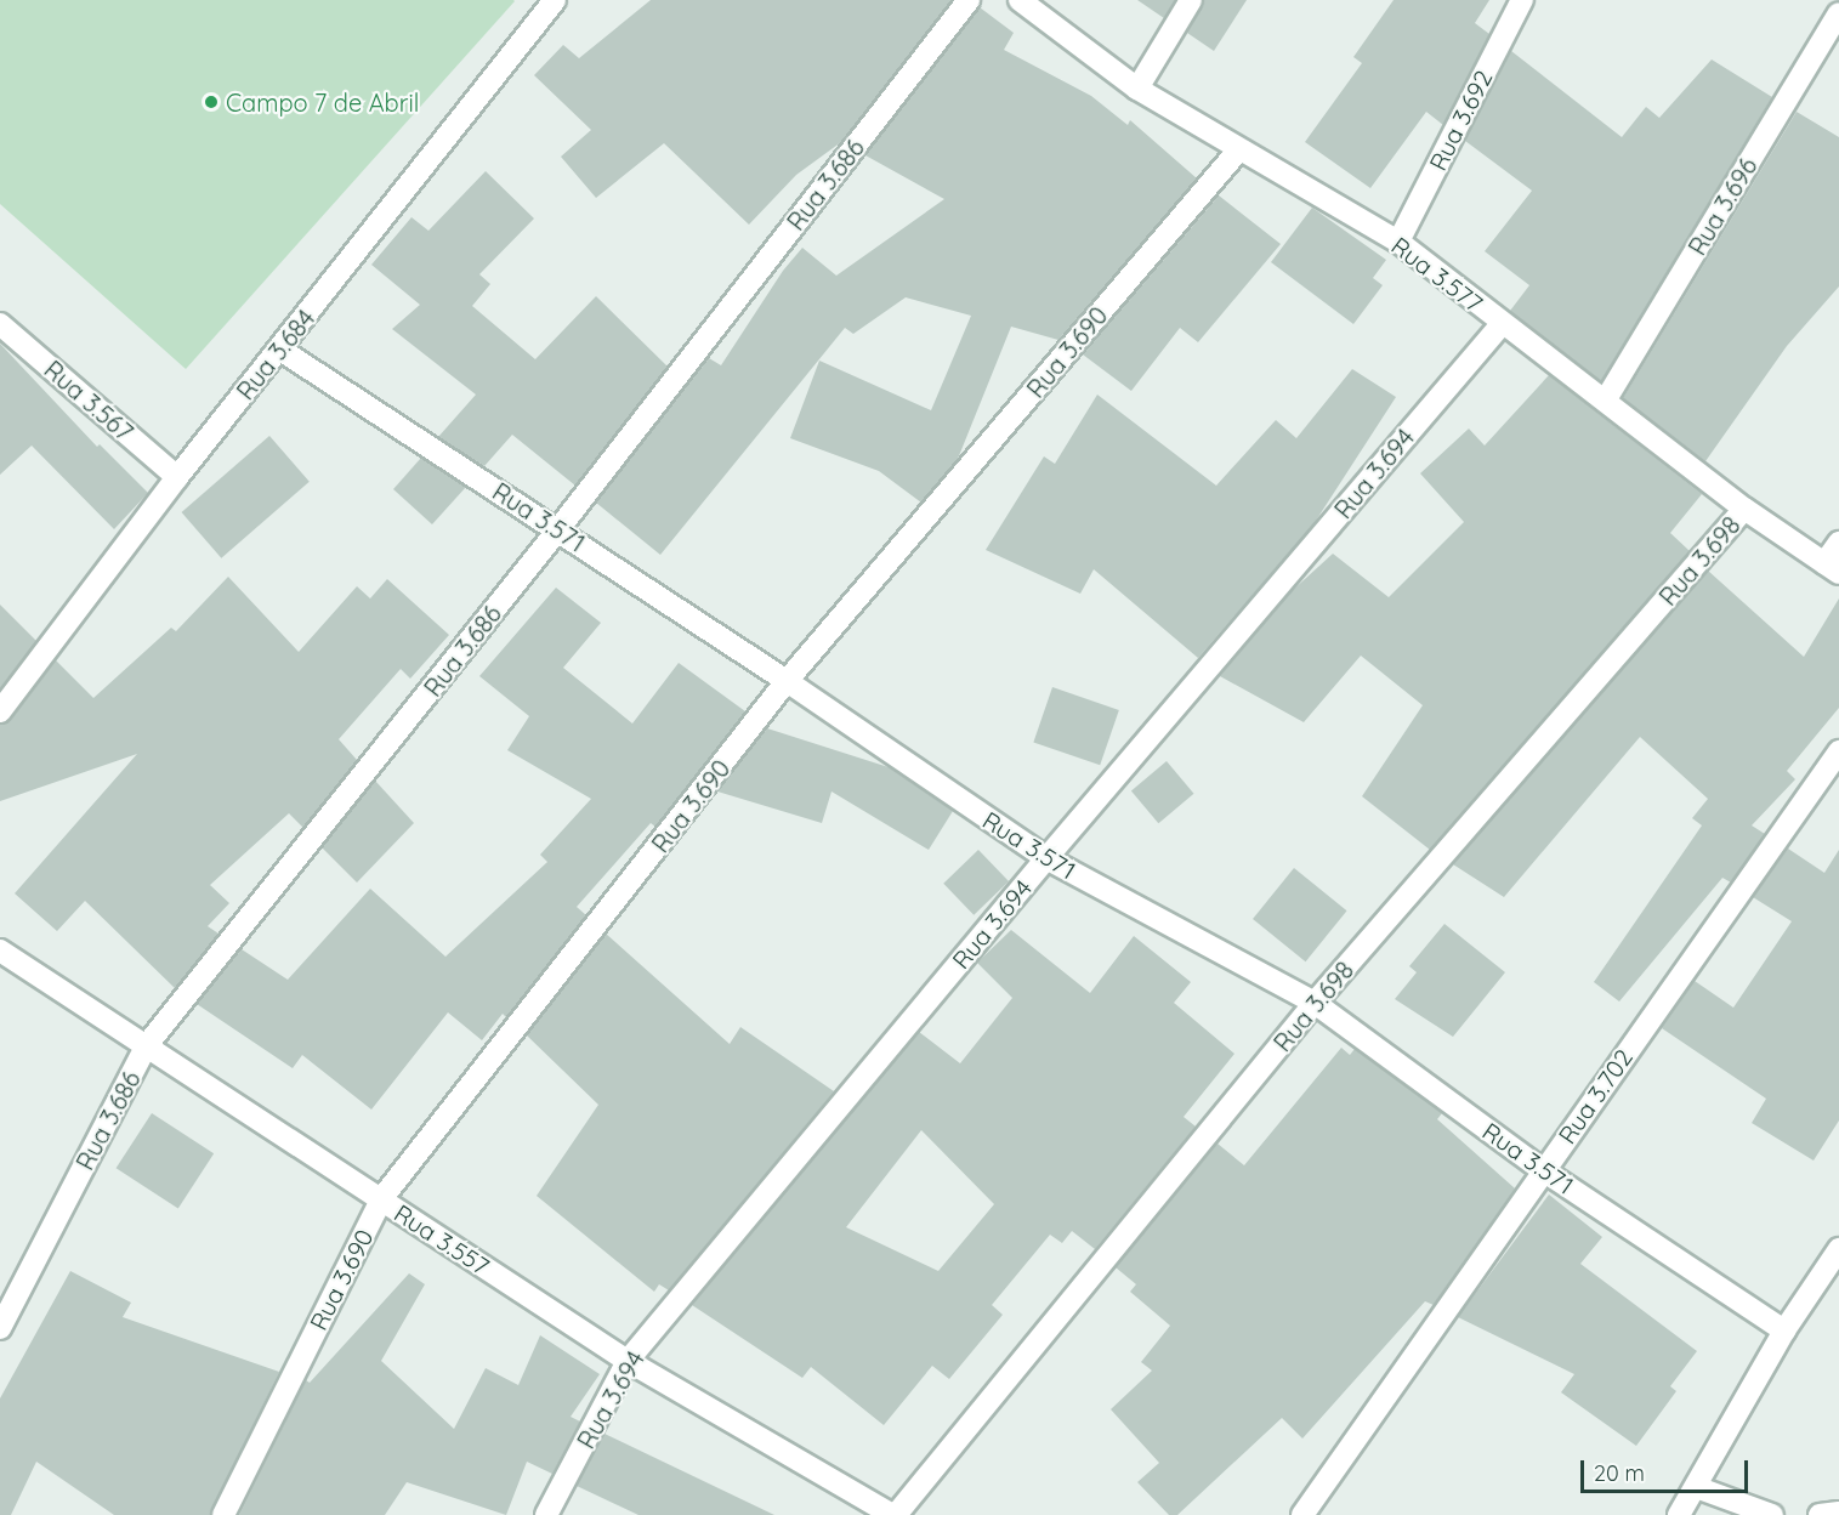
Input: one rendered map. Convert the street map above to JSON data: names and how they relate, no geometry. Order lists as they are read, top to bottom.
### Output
{
  "streets": {
    "street": [
      "Rua 3.692",
      "Rua 3.686",
      "Rua 3.696",
      "Rua 3.577",
      "Rua 3.690",
      "Rua 3.684",
      "Rua 3.567",
      "Rua 3.694",
      "Rua 3.571",
      "Rua 3.698",
      "Rua 3.702",
      "Rua 3.557"
    ]
  },
  "crossings": [
    ["Rua 3.692", "Rua 3.577"],
    ["Rua 3.686", "Rua 3.571"],
    ["Rua 3.686", "Rua 3.557"],
    ["Rua 3.696", "Rua 3.577"],
    ["Rua 3.577", "Rua 3.690"],
    ["Rua 3.577", "Rua 3.694"],
    ["Rua 3.577", "Rua 3.698"],
    ["Rua 3.690", "Rua 3.571"],
    ["Rua 3.690", "Rua 3.557"],
    ["Rua 3.684", "Rua 3.567"],
    ["Rua 3.684", "Rua 3.571"],
    ["Rua 3.694", "Rua 3.571"],
    ["Rua 3.694", "Rua 3.557"],
    ["Rua 3.571", "Rua 3.698"],
    ["Rua 3.571", "Rua 3.702"],
    ["Rua 3.698", "Rua 3.557"]
  ],
  "places": ["Campo 7 de Abril"],
  "scale_bar": "20 m"
}
